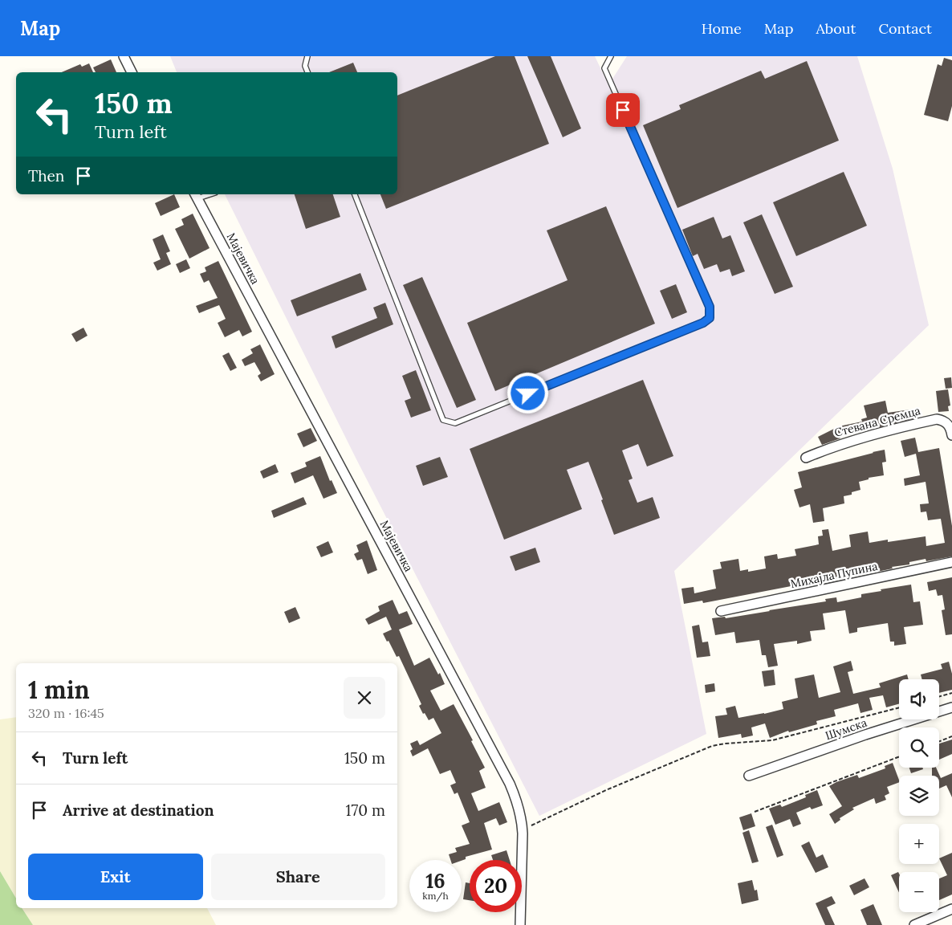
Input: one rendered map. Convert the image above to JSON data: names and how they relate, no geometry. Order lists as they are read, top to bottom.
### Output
{
  "streets": {
    "street": [
      "Мајевичка",
      "Стевана Сремца",
      "Михајла Пупина",
      "Шумска"
    ]
  },
  "page": {
    "header": "Map",
    "nav": [
      "Home",
      "Map",
      "About",
      "Contact"
    ],
    "turn": ["150 m", "Turn left"],
    "then": "Then",
    "heading": ["1 min", "320 m · 16:45"],
    "map_buttons": ["+", "−"],
    "list": [
      {
        "name": "Turn left",
        "value": "150 m"
      },
      {
        "name": "Arrive at destination",
        "value": "170 m"
      }
    ],
    "buttons": ["Exit", "Share"],
    "speed": "16 km/h",
    "limit": "20"
  }
}
